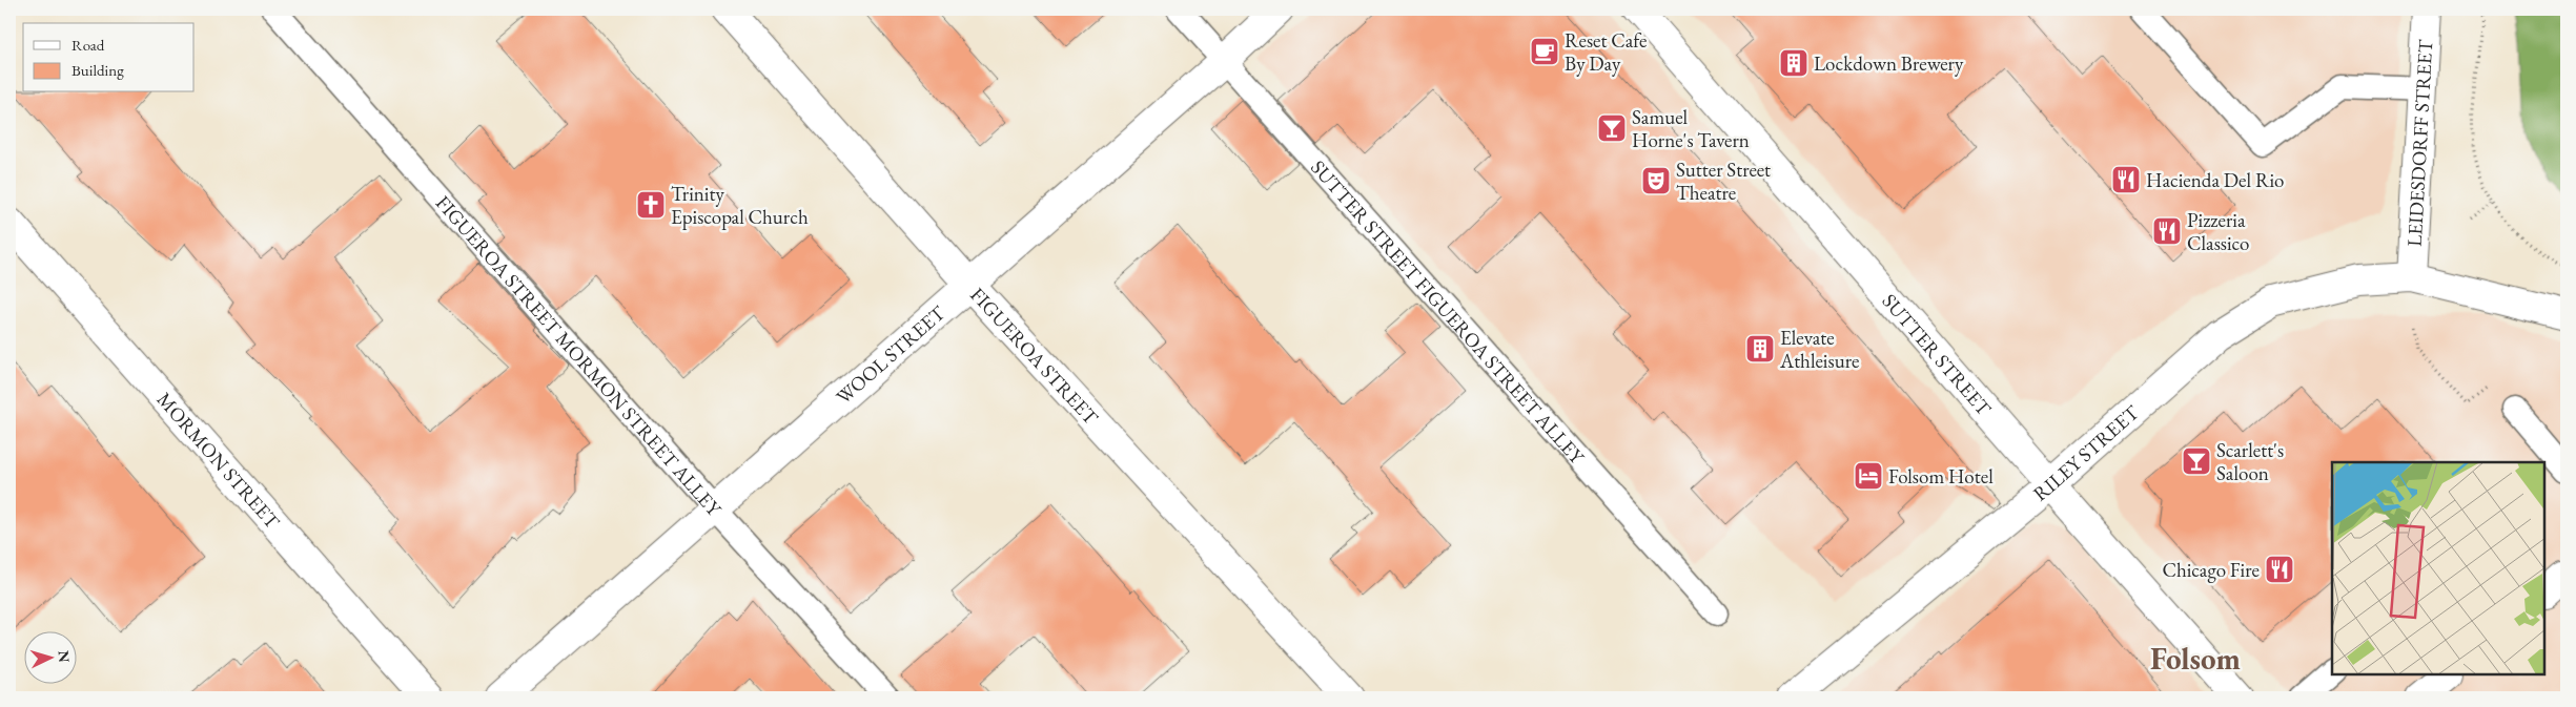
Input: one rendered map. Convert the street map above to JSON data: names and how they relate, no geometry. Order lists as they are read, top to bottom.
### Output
{
  "streets": {
    "street": [
      "LEIDESDORFF STREET",
      "WOOL STREET",
      "SUTTER STREET",
      "FIGUEROA STREET",
      "RILEY STREET",
      "MORMON STREET"
    ],
    "lane": ["SUTTER STREET FIGUEROA STREET ALLEY", "FIGUEROA STREET MORMON STREET ALLEY"]
  },
  "crossings": [
    ["LEIDESDORFF STREET", "RILEY STREET"],
    ["SUTTER STREET FIGUEROA STREET ALLEY", "WOOL STREET"],
    ["WOOL STREET", "FIGUEROA STREET MORMON STREET ALLEY"],
    ["WOOL STREET", "FIGUEROA STREET"],
    ["SUTTER STREET", "RILEY STREET"]
  ],
  "districts": ["Folsom"],
  "places": {
    "cafe": ["Reset Cafe By Day"],
    "building": ["Lockdown Brewery", "Elevate Athleisure"],
    "bar": ["Samuel Horne's Tavern", "Scarlett's Saloon"],
    "restaurant": ["Hacienda Del Rio", "Pizzeria Classico", "Chicago Fire"],
    "theatre": ["Sutter Street Theatre"],
    "church": ["Trinity Episcopal Church"],
    "hotel": ["Folsom Hotel"]
  },
  "legend": ["Road", "Building"],
  "north": "right"
}
